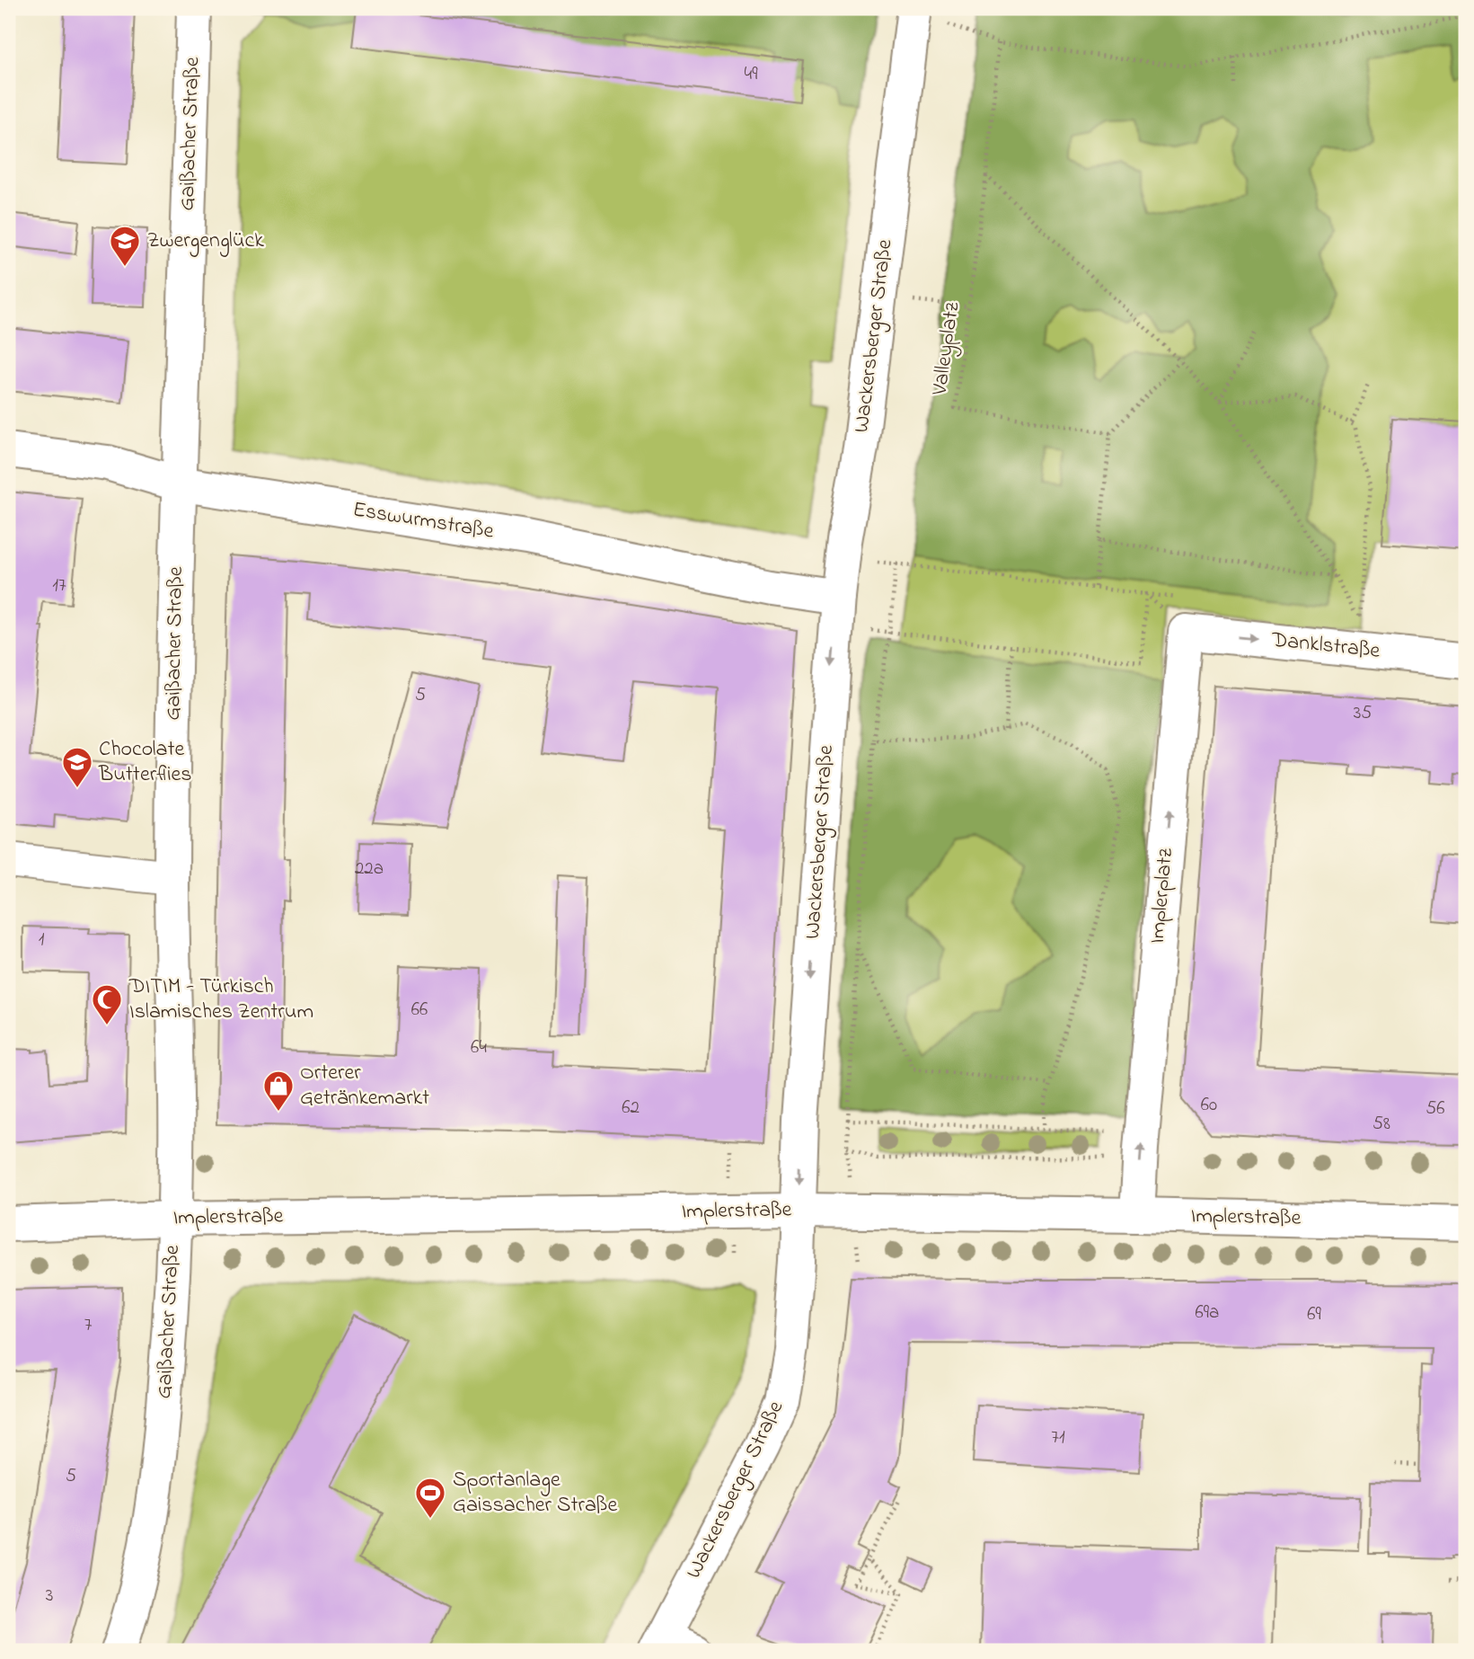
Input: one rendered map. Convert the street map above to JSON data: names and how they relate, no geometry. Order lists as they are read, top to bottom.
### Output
{
  "streets": {
    "street": [
      "Gaißacher Straße",
      "Wackersberger Straße",
      "Esswurmstraße",
      "Danklstraße",
      "Implerplatz",
      "Implerstraße"
    ],
    "path": ["Valleyplatz"]
  },
  "crossings": [
    ["Gaißacher Straße", "Esswurmstraße"],
    ["Gaißacher Straße", "Implerstraße"],
    ["Wackersberger Straße", "Esswurmstraße"],
    ["Wackersberger Straße", "Implerstraße"],
    ["Danklstraße", "Implerplatz"],
    ["Implerplatz", "Implerstraße"]
  ],
  "one_way": ["Wackersberger Straße", "Danklstraße", "Implerplatz"],
  "places": {
    "school or university": ["Zwergenglück", "Chocolate Butterflies"],
    "mosque": ["DITIM - Türkisch Islamisches Zentrum"],
    "shop": ["Orterer Getränkemarkt"],
    "sports": ["Sportanlage Gaissacher Straße"]
  },
  "house_numbers": [
    "49",
    "17",
    "5",
    "35",
    "22a",
    "1",
    "66",
    "64",
    "60",
    "62",
    "56",
    "58",
    "69a",
    "69",
    "7",
    "71",
    "5",
    "3"
  ]
}
